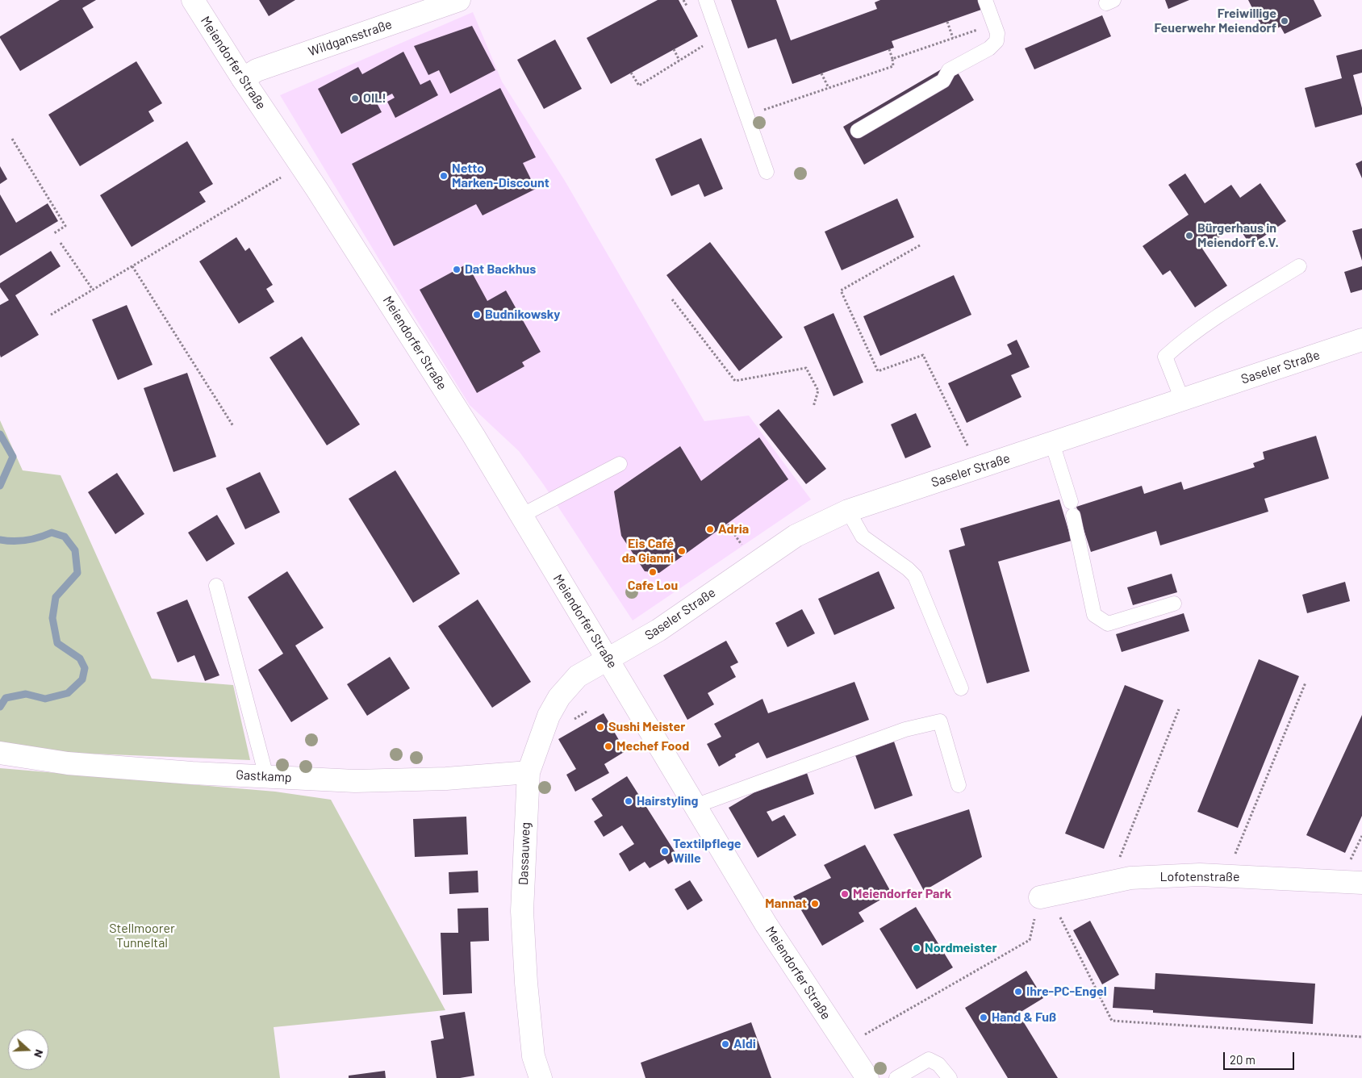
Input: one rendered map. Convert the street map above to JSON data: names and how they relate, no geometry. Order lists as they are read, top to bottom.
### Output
{
  "streets": {
    "street": [
      "Wildgansstraße",
      "Meiendorfer Straße",
      "Saseler Straße",
      "Gastkamp",
      "Dassauweg",
      "Lofotenstraße"
    ]
  },
  "crossings": [
    ["Wildgansstraße", "Meiendorfer Straße"],
    ["Meiendorfer Straße", "Saseler Straße"],
    ["Meiendorfer Straße", "Dassauweg"],
    ["Saseler Straße", "Dassauweg"],
    ["Gastkamp", "Dassauweg"]
  ],
  "parks": ["Stellmoorer Tunneltal"],
  "places": [
    "Freiwillige Feuerwehr Meiendorf",
    "OIL!",
    "Netto Marken-Discount",
    "Bürgerhaus in Meiendorf e.V.",
    "Dat Backhus",
    "Budnikowsky",
    "Adria",
    "Eis Café da Gianni",
    "Cafe Lou",
    "Sushi Meister",
    "Mechef Food",
    "Hairstyling",
    "Textilpflege Wille",
    "Meiendorfer Park",
    "Mannat",
    "Nordmeister",
    "Ihre-PC-Engel",
    "Hand & Fuß",
    "Aldi"
  ],
  "scale_bar": "20 m",
  "north": "right"
}
